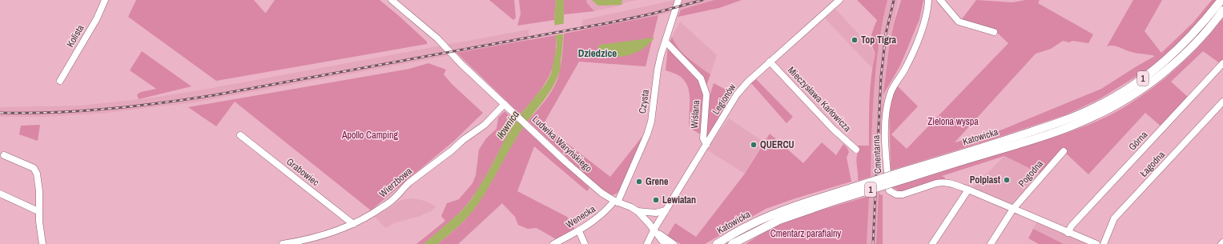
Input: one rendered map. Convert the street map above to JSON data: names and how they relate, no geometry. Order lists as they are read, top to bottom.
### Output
{
  "streets": {
    "main road": ["1", "Katowicka"],
    "street": [
      "Kolista",
      "Legionów",
      "Mieczysława Karłowicza",
      "Czysta",
      "Wiślana",
      "Górna",
      "Ludwika Waryńskiego",
      "Cmentarna",
      "Łagodna",
      "Grabowiec",
      "Pogodna",
      "Wierzbowa",
      "Wenecka"
    ]
  },
  "crossings": [
    ["Legionów", "Mieczysława Karłowicza"],
    ["Legionów", "Wiślana"],
    ["Legionów", "Ludwika Waryńskiego"],
    ["Czysta", "Wiślana"],
    ["Czysta", "Ludwika Waryńskiego"],
    ["Czysta", "Wenecka"],
    ["Górna", "Cmentarna"],
    ["Ludwika Waryńskiego", "Wierzbowa"],
    ["Ludwika Waryńskiego", "Wenecka"],
    ["Cmentarna", "Pogodna"],
    ["Grabowiec", "Wierzbowa"]
  ],
  "districts": ["Dziedzice"],
  "water": ["Iłownica"],
  "parks": ["Zielona wyspa", "Apollo Camping", "Cmentarz parafialny"],
  "places": [
    "Top Tigra",
    "QUERCU",
    "Polplast",
    "Grene",
    "Lewiatan"
  ]
}
